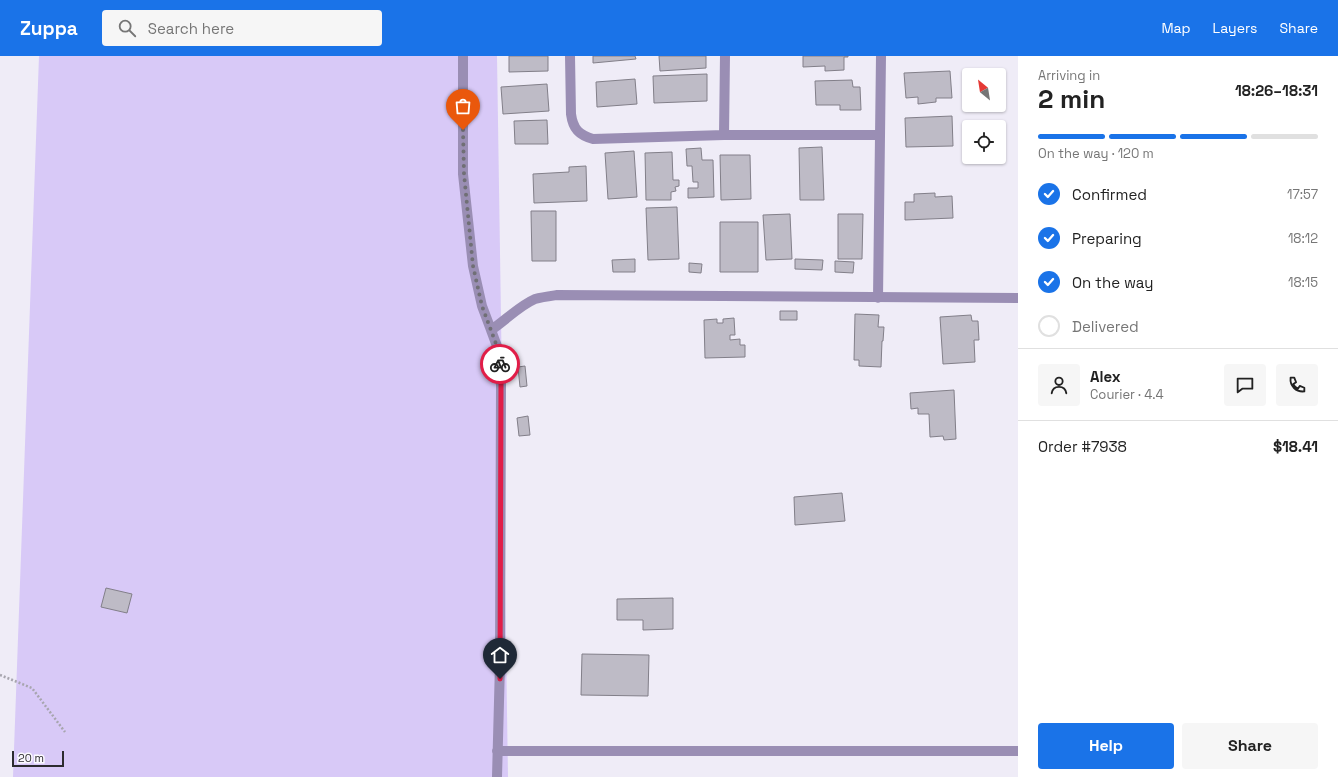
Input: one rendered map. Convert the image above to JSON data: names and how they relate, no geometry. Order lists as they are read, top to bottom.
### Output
{
  "scale_bar": "20 m",
  "north": "top left",
  "page": {
    "header": "Zuppa",
    "search": "Search here",
    "nav": ["Map", "Layers", "Share"],
    "heading": ["2 min", "Arriving in", "18:26–18:31"],
    "panel": [
      "Alex",
      "Courier · 4.4",
      "Order #7938",
      "$18.41"
    ],
    "bar": "On the way · 120 m",
    "list": [
      ["Confirmed", "17:57"],
      ["Preparing", "18:12"],
      ["On the way", "18:15"],
      "Delivered"
    ],
    "buttons": ["Help", "Share"],
    "scale": "20 m"
  }
}
